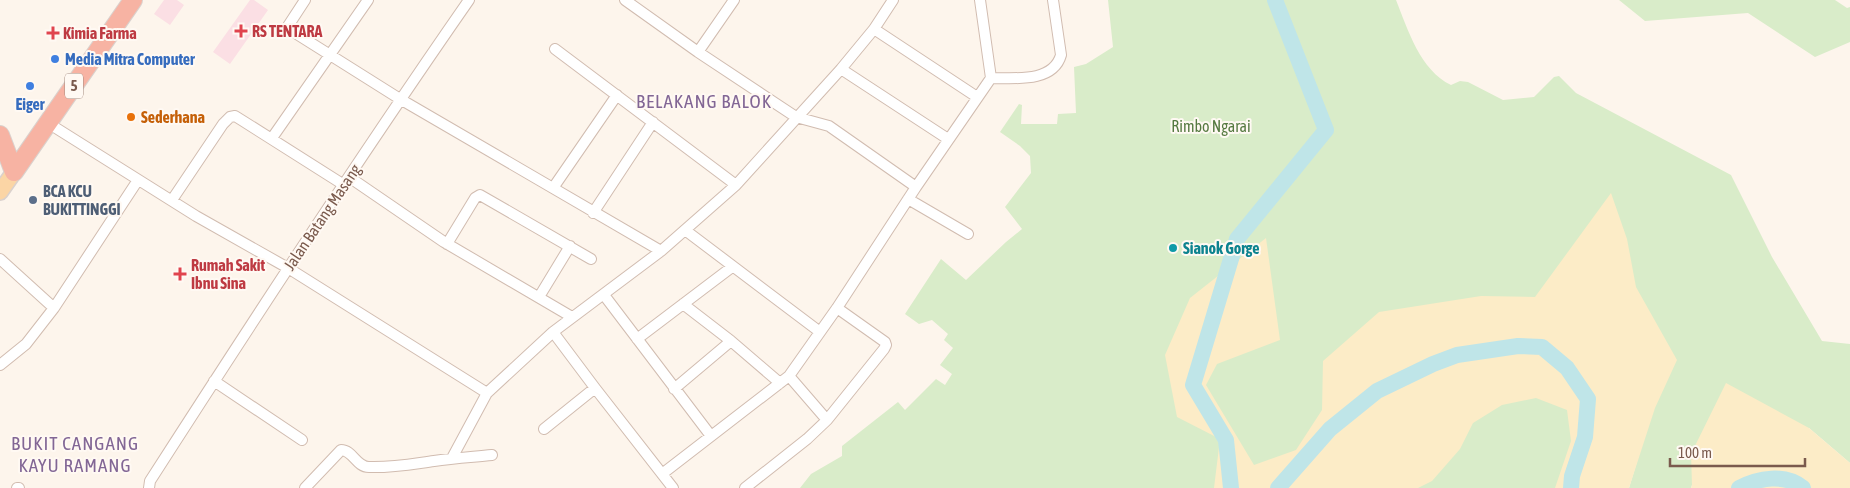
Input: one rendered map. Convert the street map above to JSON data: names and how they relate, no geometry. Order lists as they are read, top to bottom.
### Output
{
  "streets": {
    "highway": ["5"],
    "street": ["Jalan Batang Masang"]
  },
  "districts": ["BELAKANG BALOK", "BUKIT CANGANG KAYU RAMANG"],
  "parks": ["Rimbo Ngarai"],
  "places": {
    "health": ["RS TENTARA", "Kimia Farma", "Rumah Sakit Ibnu Sina"],
    "other": [
      "Media Mitra Computer",
      "Eiger",
      "Sederhana",
      "BCA KCU BUKITTINGGI",
      "Sianok Gorge"
    ]
  },
  "scale_bar": "100 m"
}
